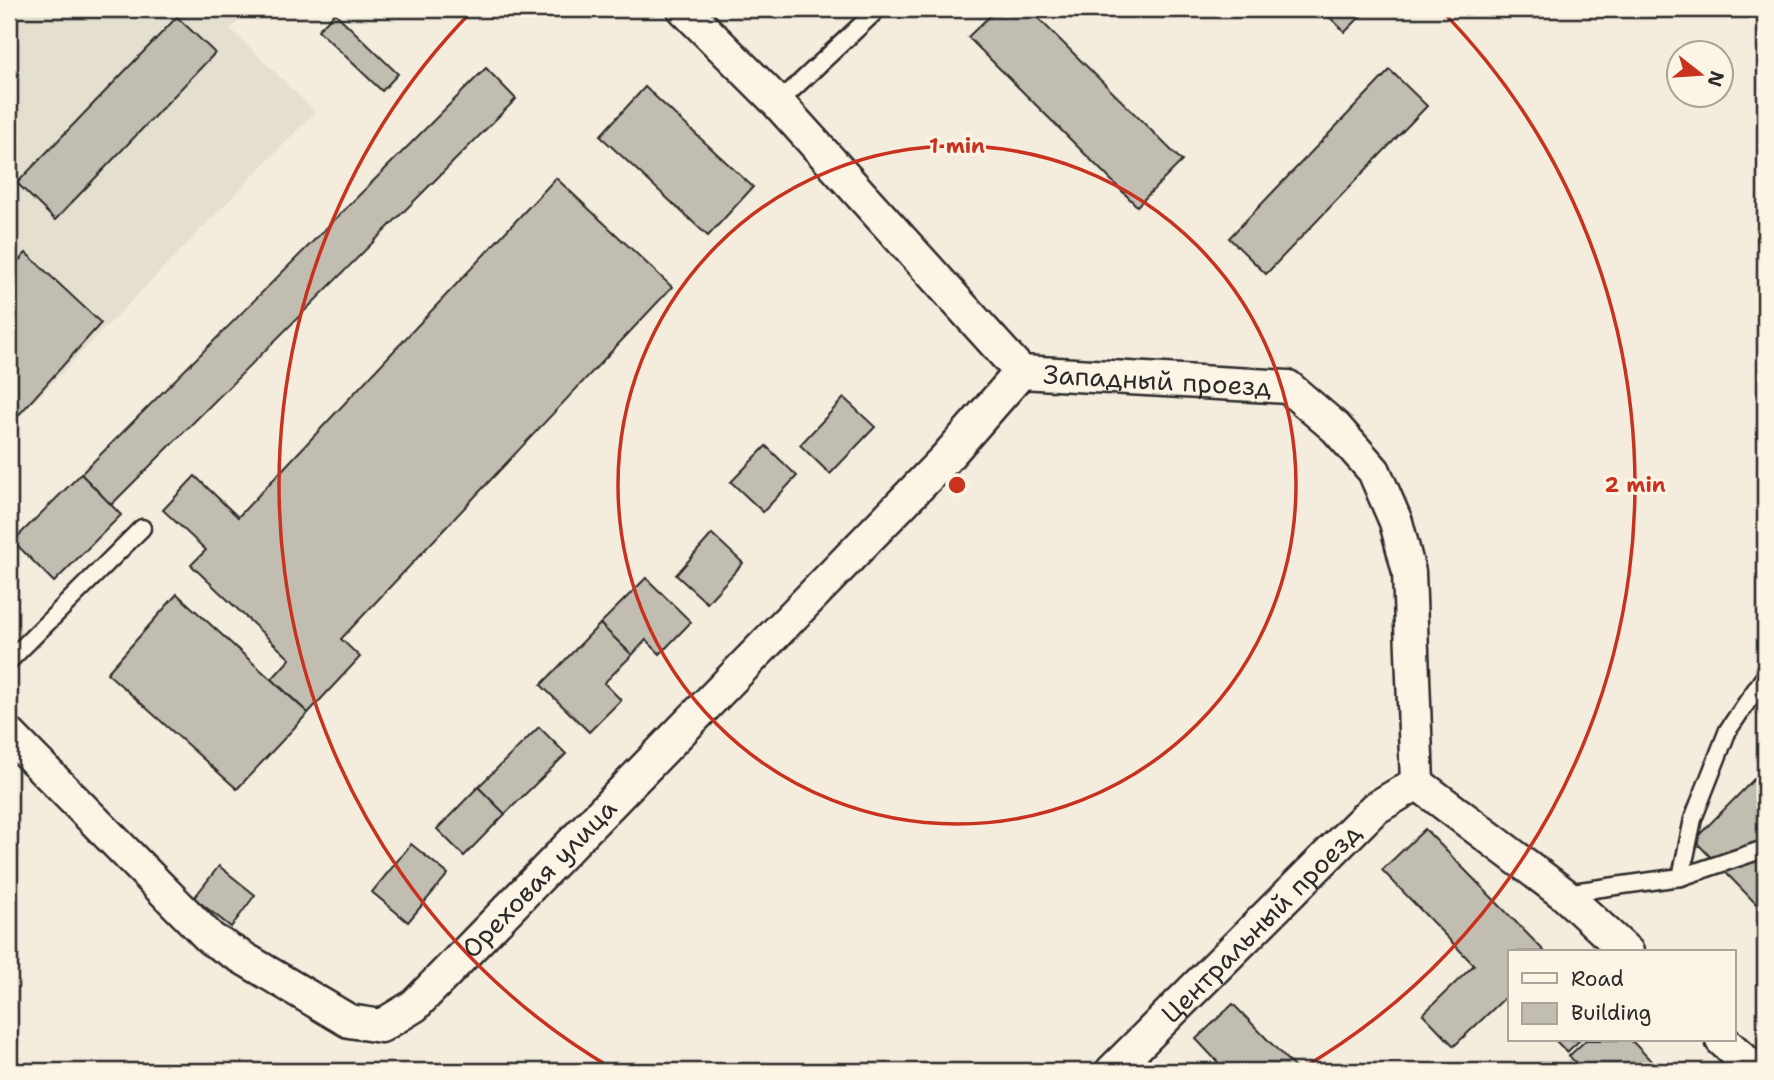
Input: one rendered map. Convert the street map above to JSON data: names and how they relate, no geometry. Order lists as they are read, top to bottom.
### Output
{
  "streets": {
    "street": ["Западный проезд", "Ореховая улица", "Центральный проезд"]
  },
  "crossings": [
    ["Западный проезд", "Ореховая улица"],
    ["Западный проезд", "Центральный проезд"]
  ],
  "legend": ["Road", "Building"],
  "north": "right",
  "rings": ["1 min", "2 min"]
}
